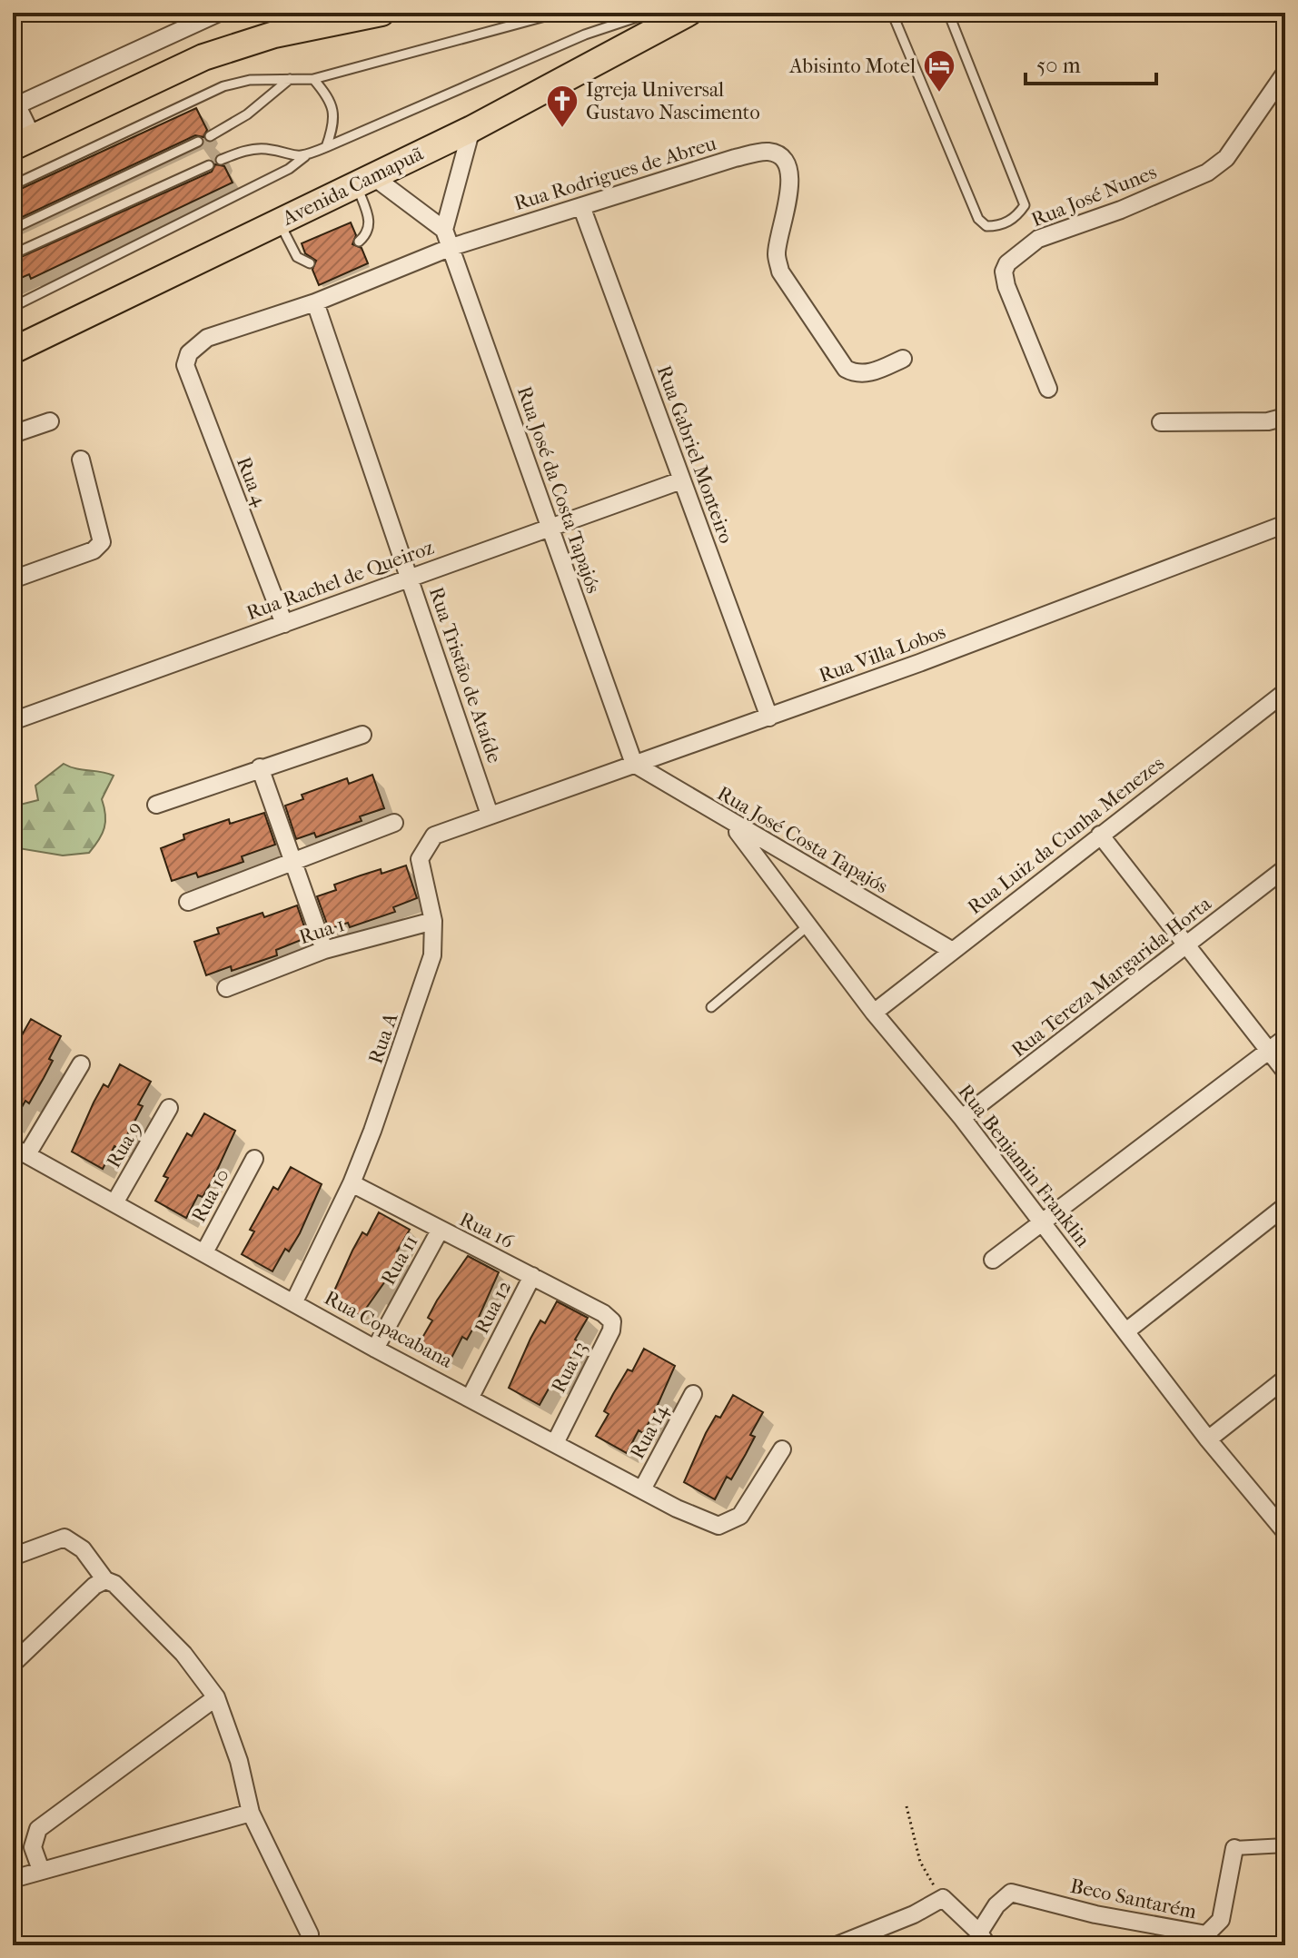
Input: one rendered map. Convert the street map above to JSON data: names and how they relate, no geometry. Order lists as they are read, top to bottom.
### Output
{
  "streets": {
    "main road": ["Avenida Camapuã"],
    "street": [
      "Rua Rodrigues de Abreu",
      "Rua José Nunes",
      "Rua Gabriel Monteiro",
      "Rua 4",
      "Rua José da Costa Tapajós",
      "Rua Rachel de Queiroz",
      "Rua Villa Lobos",
      "Rua Tristão de Ataíde",
      "Rua Luiz da Cunha Menezes",
      "Rua José Costa Tapajós",
      "Rua 1",
      "Rua Tereza Margarida Horta",
      "Rua A",
      "Rua 9",
      "Rua Benjamin Franklin",
      "Rua 10",
      "Rua 16",
      "Rua 11",
      "Rua 12",
      "Rua Copacabana",
      "Rua 13",
      "Rua 14",
      "Beco Santarém"
    ]
  },
  "crossings": [
    ["Rua Rodrigues de Abreu", "Rua Gabriel Monteiro"],
    ["Rua Rodrigues de Abreu", "Rua 4"],
    ["Rua Rodrigues de Abreu", "Rua José da Costa Tapajós"],
    ["Rua Rodrigues de Abreu", "Rua Tristão de Ataíde"],
    ["Rua Gabriel Monteiro", "Rua Rachel de Queiroz"],
    ["Rua Gabriel Monteiro", "Rua Villa Lobos"],
    ["Rua 4", "Rua Rachel de Queiroz"],
    ["Rua José da Costa Tapajós", "Rua Rachel de Queiroz"],
    ["Rua José da Costa Tapajós", "Rua Villa Lobos"],
    ["Rua José da Costa Tapajós", "Rua José Costa Tapajós"],
    ["Rua Rachel de Queiroz", "Rua Tristão de Ataíde"],
    ["Rua Villa Lobos", "Rua Tristão de Ataíde"],
    ["Rua Villa Lobos", "Rua José Costa Tapajós"],
    ["Rua Villa Lobos", "Rua A"],
    ["Rua Tristão de Ataíde", "Rua A"],
    ["Rua Luiz da Cunha Menezes", "Rua José Costa Tapajós"],
    ["Rua Luiz da Cunha Menezes", "Rua Benjamin Franklin"],
    ["Rua José Costa Tapajós", "Rua Benjamin Franklin"],
    ["Rua 1", "Rua A"],
    ["Rua Tereza Margarida Horta", "Rua Benjamin Franklin"],
    ["Rua A", "Rua 16"],
    ["Rua A", "Rua Copacabana"],
    ["Rua 9", "Rua Copacabana"],
    ["Rua 10", "Rua Copacabana"],
    ["Rua 16", "Rua 11"],
    ["Rua 16", "Rua 12"],
    ["Rua 16", "Rua 13"],
    ["Rua 11", "Rua Copacabana"],
    ["Rua 12", "Rua Copacabana"],
    ["Rua Copacabana", "Rua 13"],
    ["Rua Copacabana", "Rua 14"]
  ],
  "places": {
    "hotel": ["Abisinto Motel"],
    "church": ["Igreja Universal Gustavo Nascimento"]
  },
  "scale_bar": "50 m"
}
